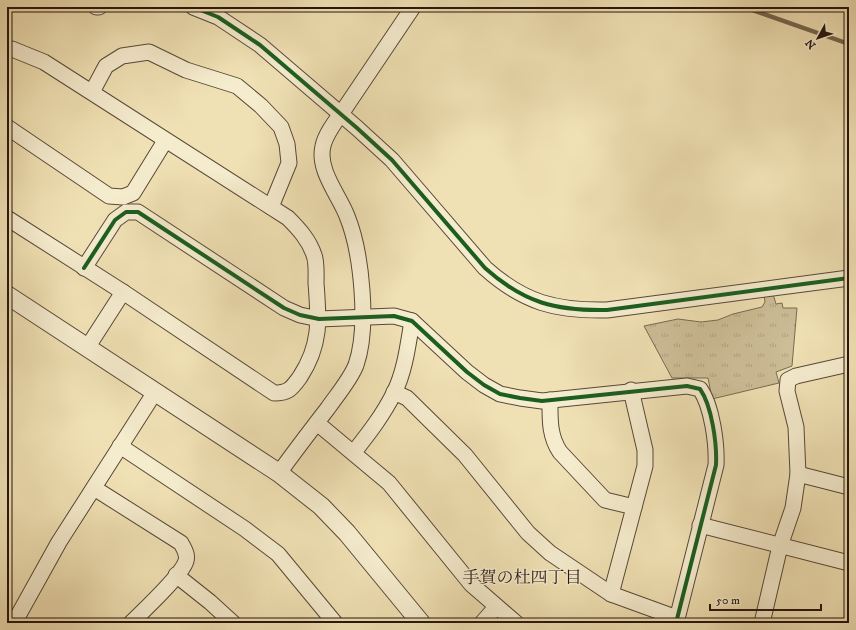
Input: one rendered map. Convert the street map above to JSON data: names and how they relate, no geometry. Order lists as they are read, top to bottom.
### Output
{
  "districts": ["手賀の杜四丁目"],
  "scale_bar": "50 m",
  "north": "bottom left"
}
